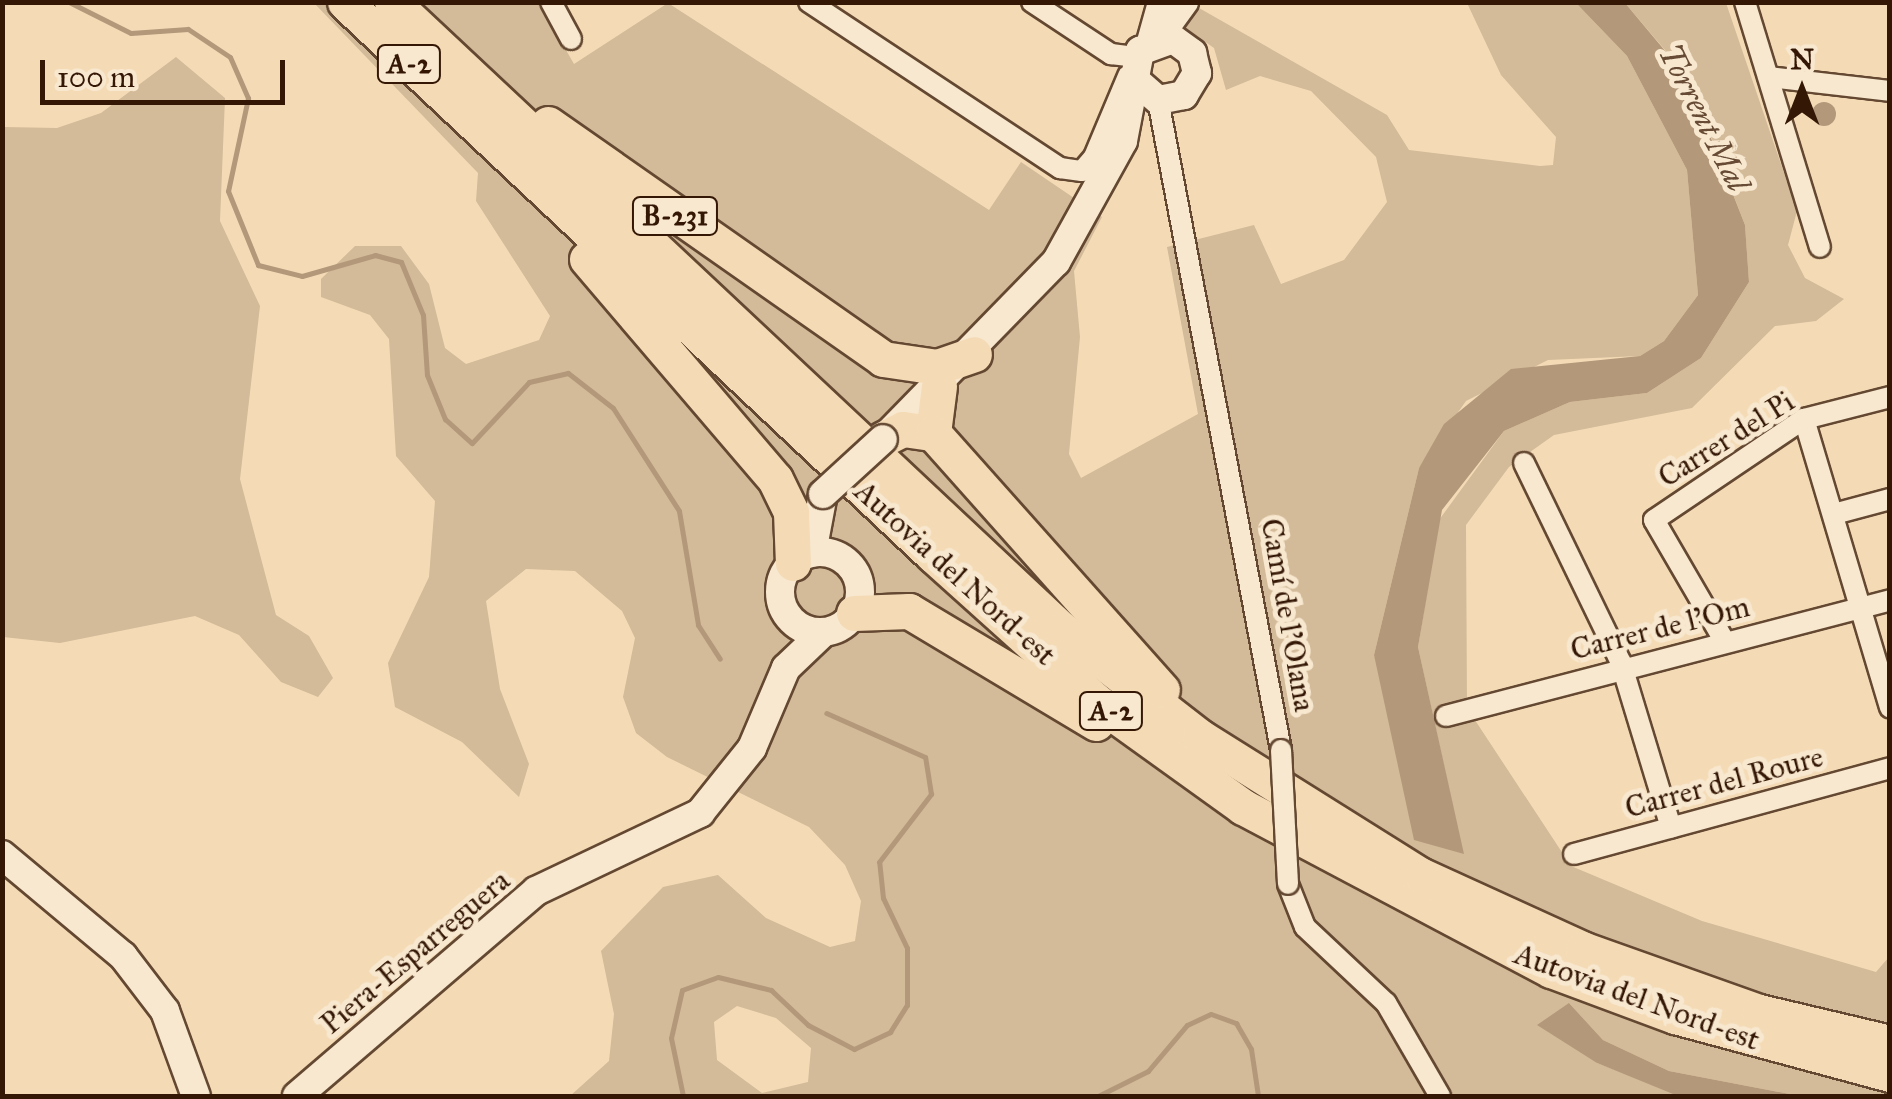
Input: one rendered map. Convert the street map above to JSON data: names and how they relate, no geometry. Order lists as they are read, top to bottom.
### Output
{
  "streets": {
    "highway": ["A-2", "B-231", "Autovia del Nord-est"],
    "main road": ["Piera-Esparreguera"],
    "street": [
      "Carrer del Pi",
      "Camí de l'Olana",
      "Carrer de l'Om",
      "Carrer del Roure"
    ]
  },
  "crossings": [
    ["B-231", "Autovia del Nord-est"],
    ["Carrer del Pi", "Carrer de l'Om"],
    ["Camí de l'Olana", "Piera-Esparreguera"]
  ],
  "water": ["Torrent Mal"],
  "scale_bar": "100 m",
  "north": "top"
}
